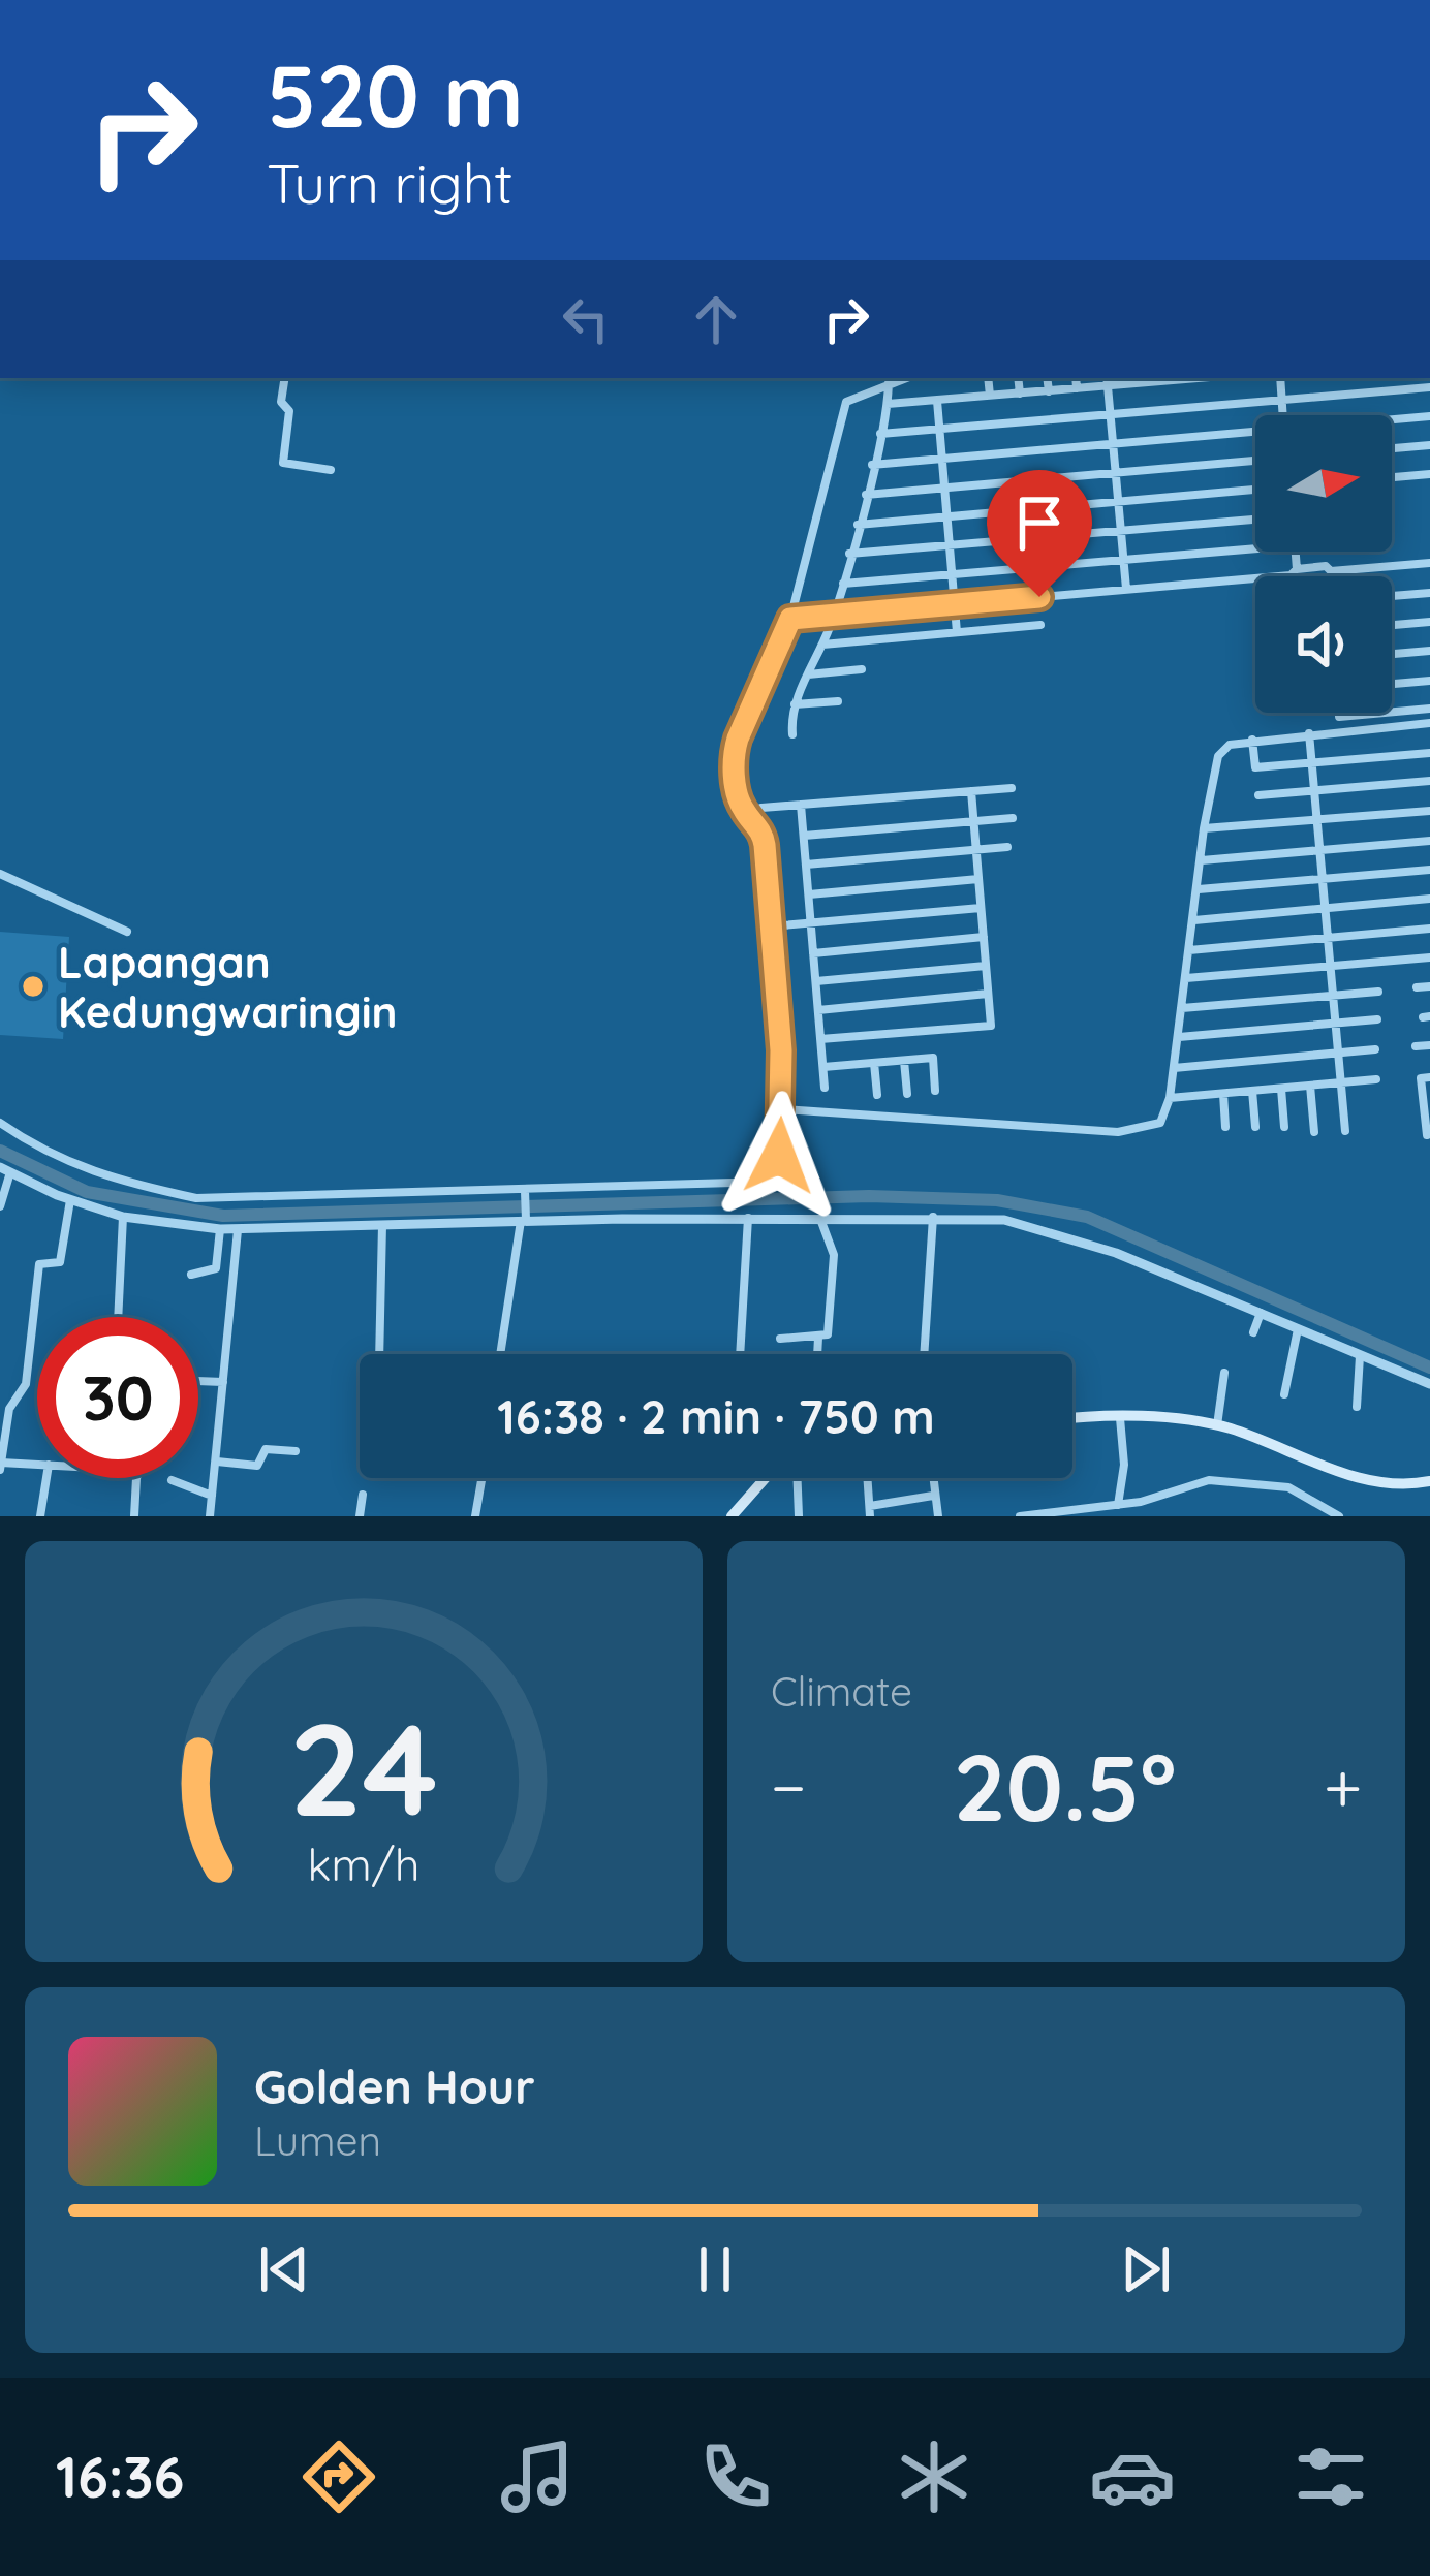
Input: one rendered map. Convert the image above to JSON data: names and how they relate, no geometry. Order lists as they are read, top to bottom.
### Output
{
  "places": ["Lapangan Kedungwaringin"],
  "north": "right",
  "page": {
    "turn": ["520 m", "Turn right"],
    "limit": "30",
    "trip": "16:38 · 2 min · 750 m",
    "tile": "Climate",
    "heat": ["−", "20.5°", "+"],
    "song": ["Golden Hour", "Lumen"],
    "tabs": "16:36",
    "gauge": ["24", "km/h"]
  }
}
